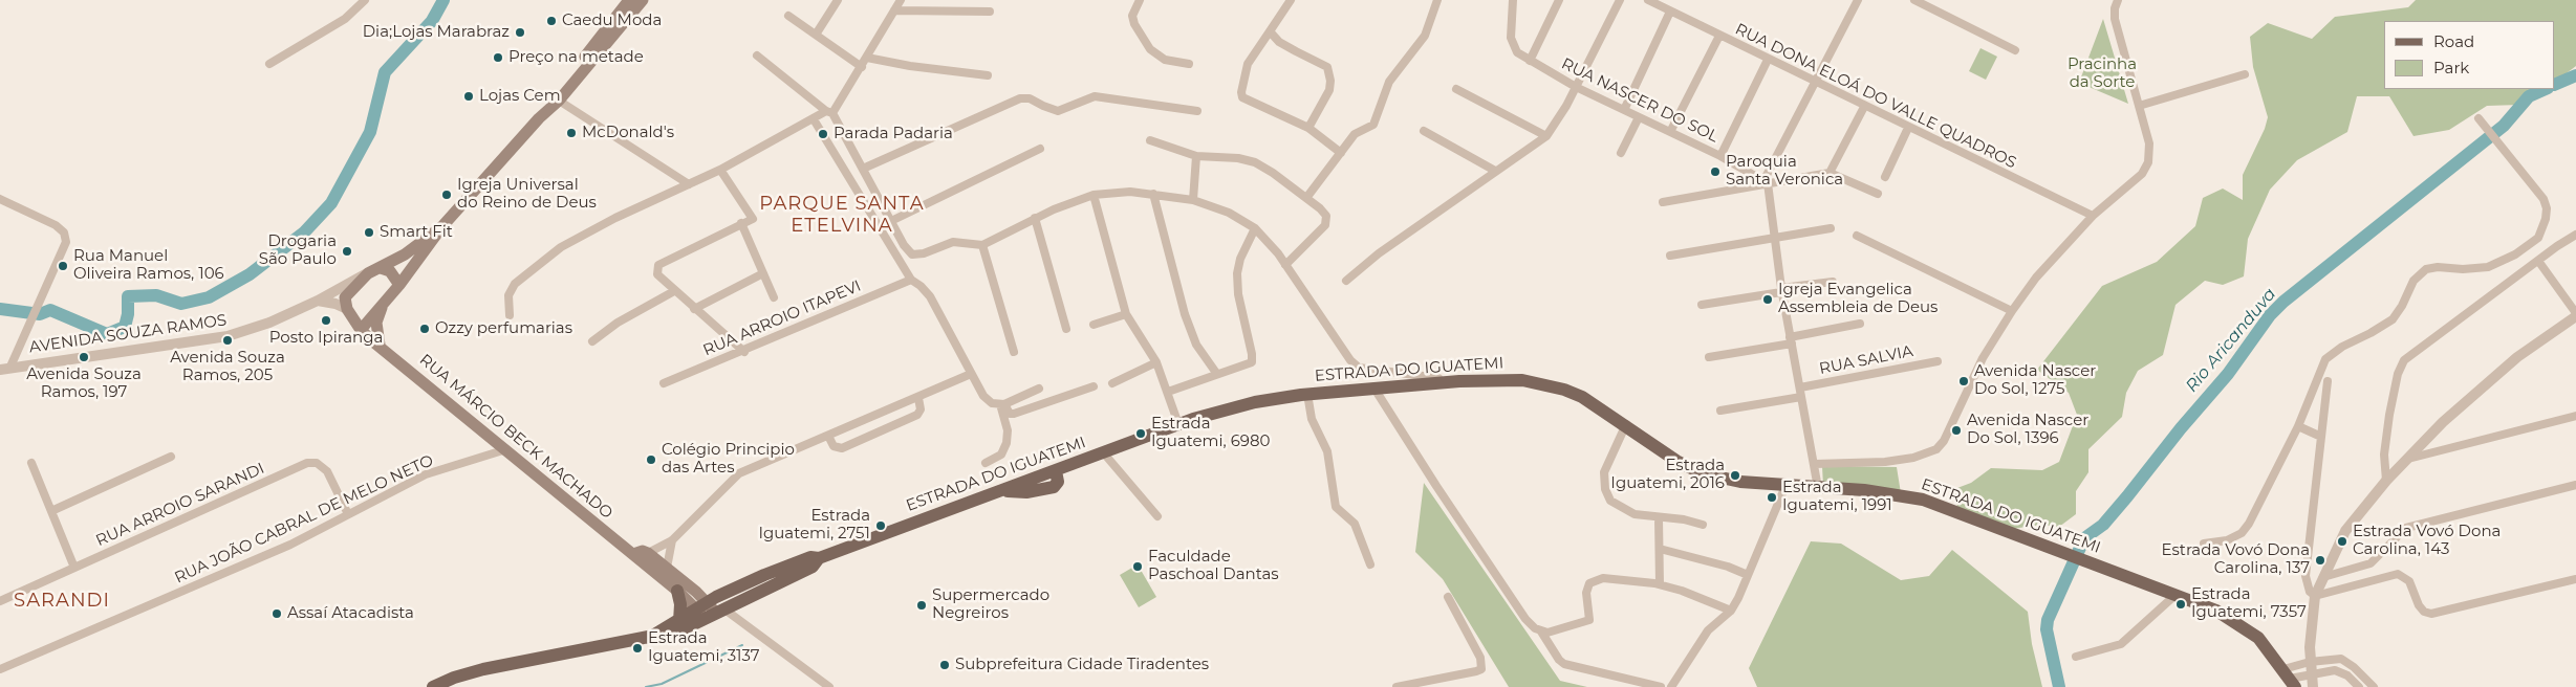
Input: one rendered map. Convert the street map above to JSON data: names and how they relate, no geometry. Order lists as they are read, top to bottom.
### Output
{
  "streets": {
    "main road": ["AVENIDA SOUZA RAMOS", "ESTRADA DO IGUATEMI", "RUA MÁRCIO BECK MACHADO"],
    "street": [
      "RUA DONA ELOÁ DO VALLE QUADROS",
      "RUA NASCER DO SOL",
      "RUA ARROIO ITAPEVI",
      "RUA SALVIA",
      "RUA ARROIO SARANDI",
      "RUA JOÃO CABRAL DE MELO NETO"
    ]
  },
  "crossings": [
    ["AVENIDA SOUZA RAMOS", "RUA MÁRCIO BECK MACHADO"],
    ["ESTRADA DO IGUATEMI", "RUA MÁRCIO BECK MACHADO"],
    ["RUA MÁRCIO BECK MACHADO", "RUA JOÃO CABRAL DE MELO NETO"],
    ["RUA ARROIO SARANDI", "RUA JOÃO CABRAL DE MELO NETO"]
  ],
  "districts": ["PARQUE SANTA ETELVINA", "SARANDI"],
  "water": ["Rio Aricanduva"],
  "parks": ["Pracinha da Sorte"],
  "places": [
    "Caedu Moda",
    "Dia;Lojas Marabraz",
    "Preço na metade",
    "Lojas Cem",
    "McDonald's",
    "Parada Padaria",
    "Paroquia Santa Veronica",
    "Igreja Universal do Reino de Deus",
    "Smart Fit",
    "Drogaria São Paulo",
    "Rua Manuel Oliveira Ramos, 106",
    "Igreja Evangelica Assembleia de Deus",
    "Posto Ipiranga",
    "Ozzy perfumarias",
    "Avenida Souza Ramos, 205",
    "Avenida Souza Ramos, 197",
    "Avenida Nascer Do Sol, 1275",
    "Avenida Nascer Do Sol, 1396",
    "Estrada Iguatemi, 6980",
    "Colégio Principio das Artes",
    "Estrada Iguatemi, 2016",
    "Estrada Iguatemi, 1991",
    "Estrada Iguatemi, 2751",
    "Estrada Vovó Dona Carolina, 143",
    "Estrada Vovó Dona Carolina, 137",
    "Faculdade Paschoal Dantas",
    "Estrada Iguatemi, 7357",
    "Supermercado Negreiros",
    "Assaí Atacadista",
    "Estrada Iguatemi, 3137",
    "Subprefeitura Cidade Tiradentes"
  ],
  "legend": ["Road", "Park"]
}
